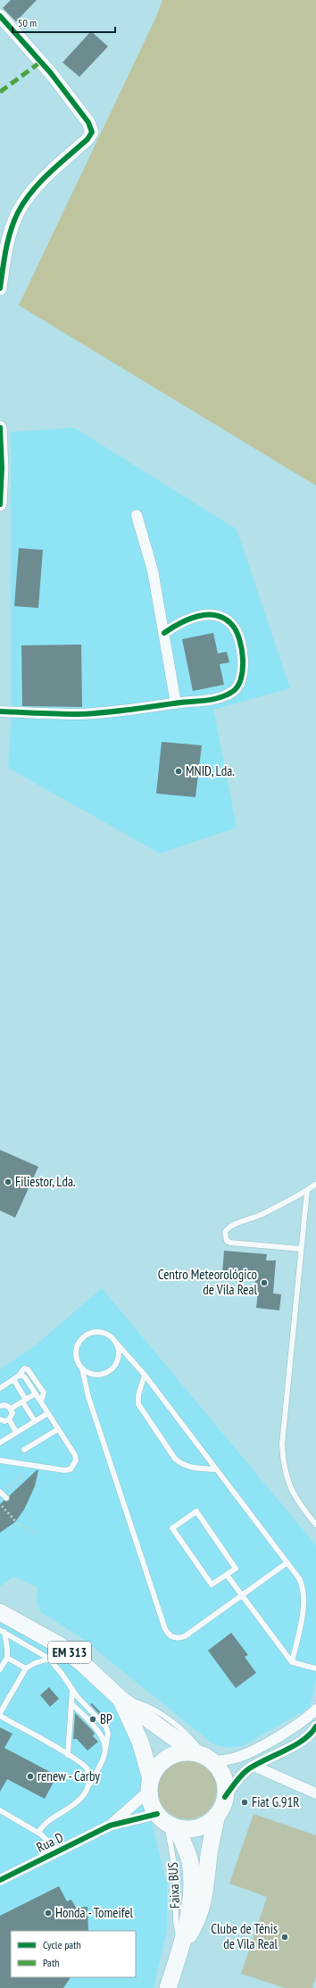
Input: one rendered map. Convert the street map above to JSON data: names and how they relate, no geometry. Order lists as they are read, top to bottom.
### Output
{
  "streets": {
    "main road": ["EM 313"],
    "street": ["Rua D"]
  },
  "places": [
    "MNID, Lda.",
    "Filiestor, Lda.",
    "Centro Meteorológico de Vila Real",
    "BP",
    "renew - Carby",
    "Fiat G.91R",
    "Honda - Tomeifel",
    "Clube de Ténis de Vila Real"
  ],
  "legend": ["Cycle path", "Path"],
  "scale_bar": "50 m"
}
